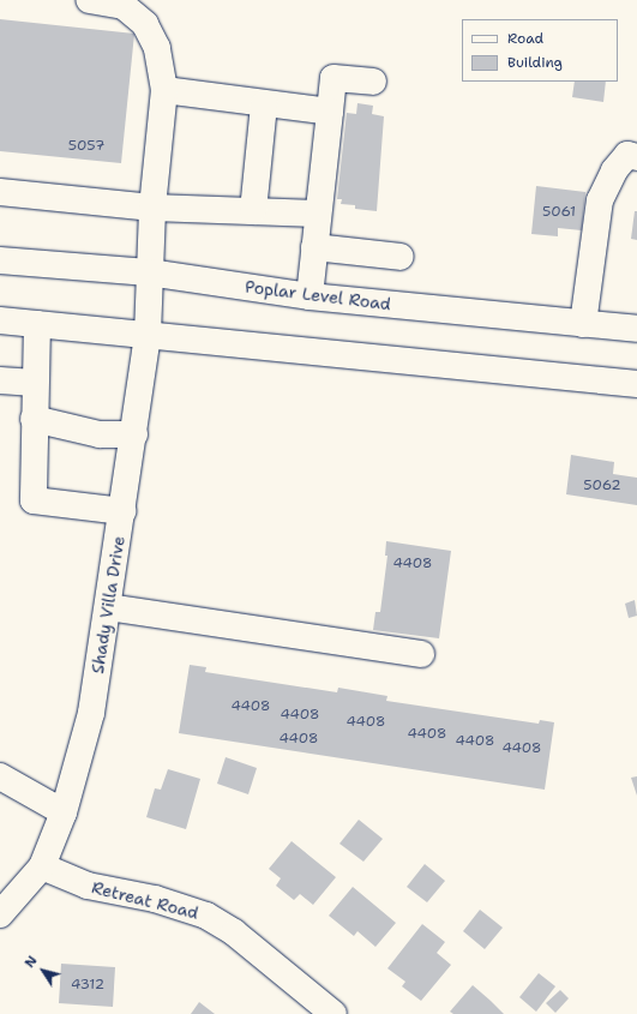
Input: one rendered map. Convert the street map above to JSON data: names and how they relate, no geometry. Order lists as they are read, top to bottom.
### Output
{
  "streets": {
    "main road": ["Poplar Level Road", "Shady Villa Drive", "Retreat Road"]
  },
  "crossings": [
    ["Poplar Level Road", "Shady Villa Drive"],
    ["Shady Villa Drive", "Retreat Road"]
  ],
  "house_numbers": [
    "5057",
    "5061",
    "5062",
    "4408",
    "4408",
    "4408",
    "4408",
    "4408",
    "4408",
    "4408",
    "4408",
    "4312"
  ],
  "legend": ["Road", "Building"],
  "north": "top left"
}
